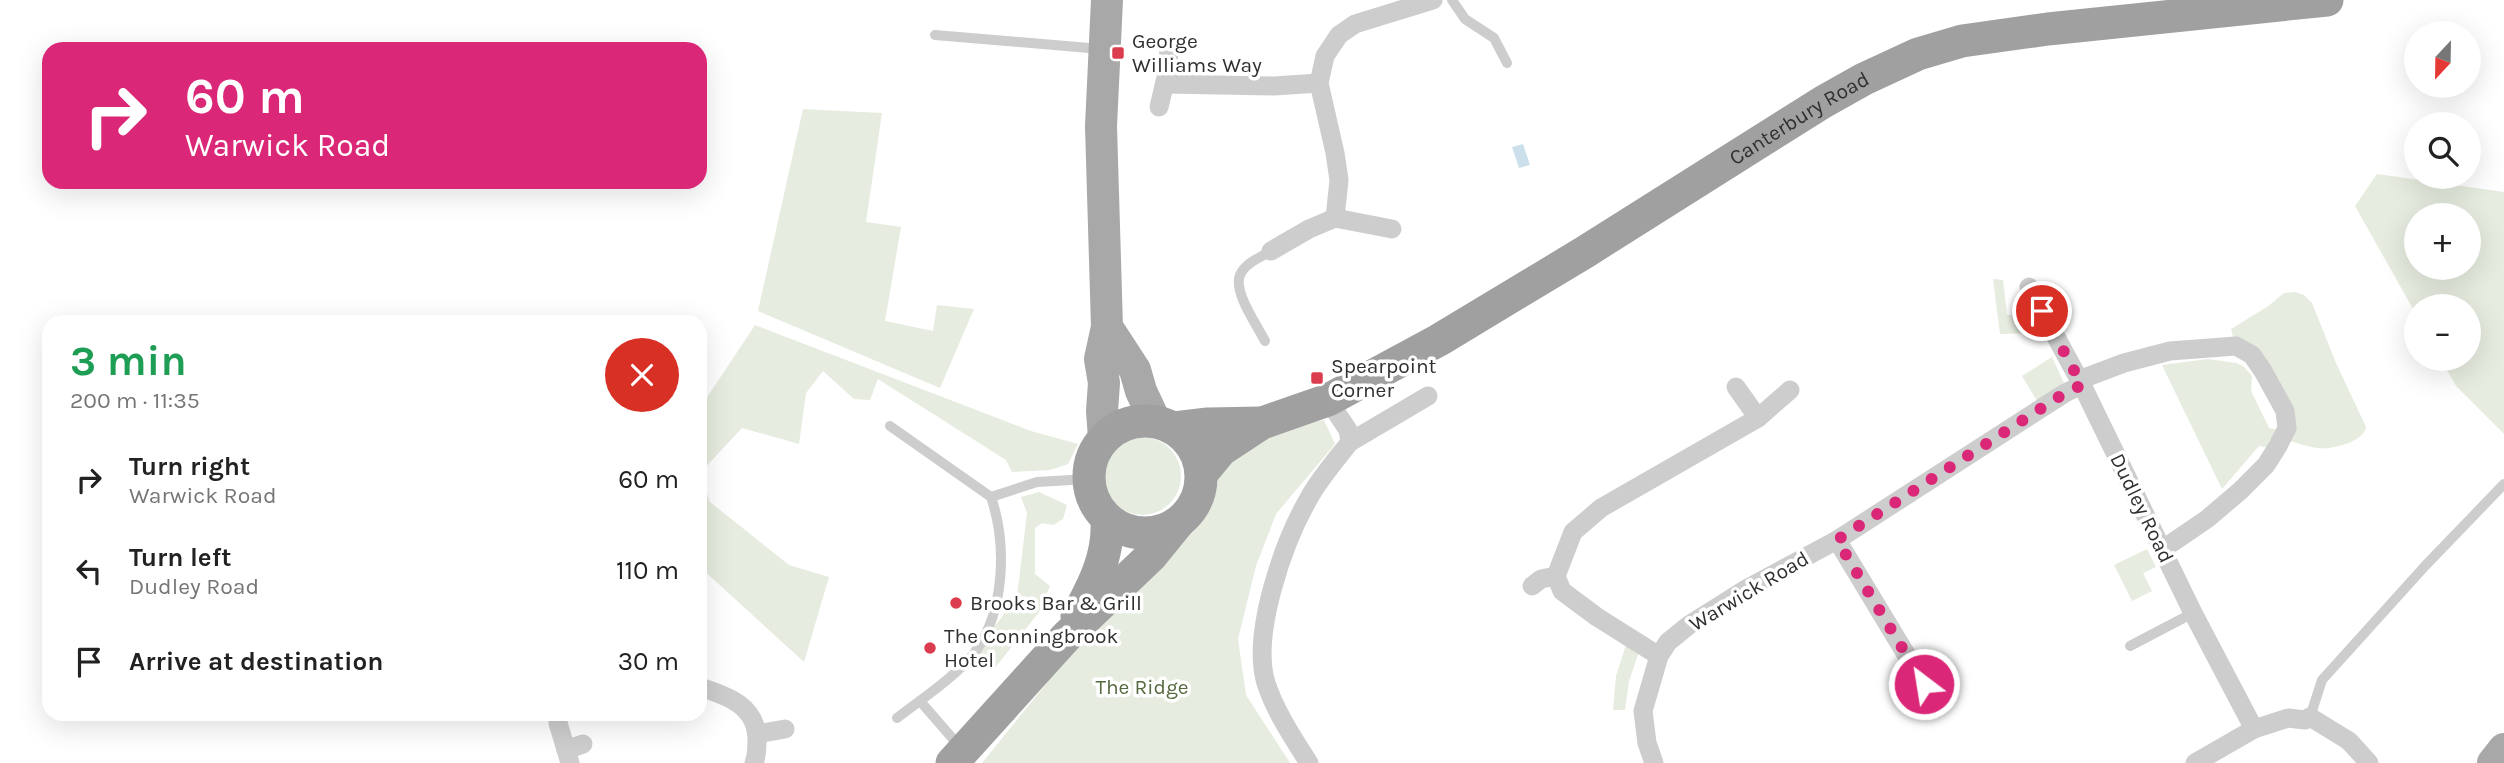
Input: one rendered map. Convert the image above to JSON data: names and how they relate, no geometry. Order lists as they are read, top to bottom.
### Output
{
  "streets": {
    "highway": ["Canterbury Road"],
    "street": ["Dudley Road", "Warwick Road"]
  },
  "crossings": [
    ["Dudley Road", "Warwick Road"]
  ],
  "parks": ["The Ridge"],
  "places": {
    "transit": ["George Williams Way", "Spearpoint Corner"],
    "other": ["Brooks Bar & Grill", "The Conningbrook Hotel"]
  },
  "north": "bottom",
  "page": {
    "map_buttons": ["+", "−"],
    "turn": ["60 m", "Warwick Road"],
    "heading": ["3 min", "200 m · 11:35"],
    "list": [
      {
        "name": "Turn right",
        "note": "Warwick Road",
        "value": "60 m"
      },
      {
        "name": "Turn left",
        "note": "Dudley Road",
        "value": "110 m"
      },
      {
        "name": "Arrive at destination",
        "value": "30 m"
      }
    ]
  }
}
